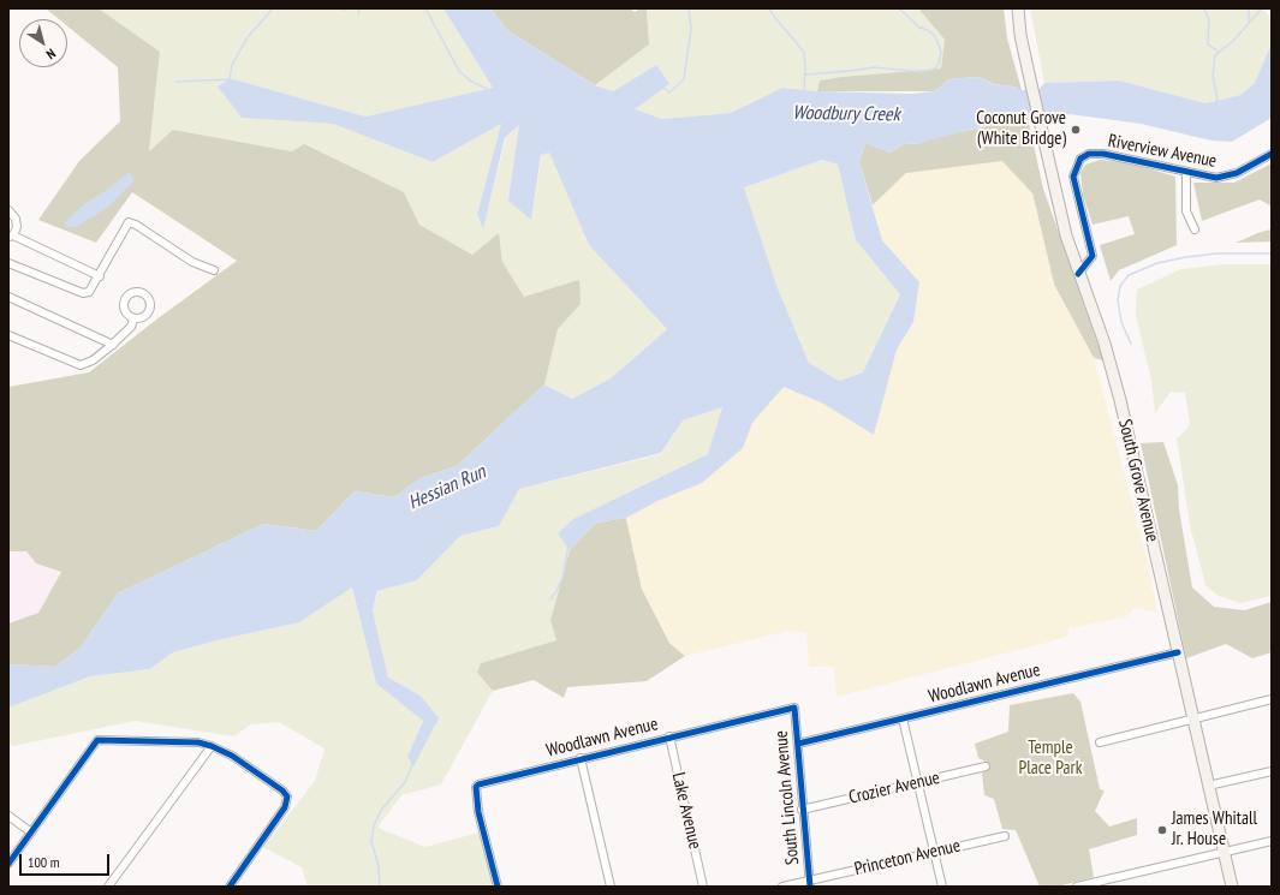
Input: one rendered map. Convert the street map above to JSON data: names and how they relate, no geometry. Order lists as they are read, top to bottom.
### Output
{
  "streets": {
    "main road": ["South Grove Avenue"],
    "street": [
      "Riverview Avenue",
      "Woodlawn Avenue",
      "Crozier Avenue",
      "South Lincoln Avenue",
      "Lake Avenue",
      "Princeton Avenue"
    ]
  },
  "crossings": [
    ["Riverview Avenue", "South Grove Avenue"],
    ["South Grove Avenue", "Woodlawn Avenue"],
    ["Woodlawn Avenue", "South Lincoln Avenue"],
    ["Woodlawn Avenue", "Lake Avenue"],
    ["Crozier Avenue", "South Lincoln Avenue"],
    ["South Lincoln Avenue", "Princeton Avenue"]
  ],
  "water": ["Woodbury Creek", "Hessian Run"],
  "parks": ["Temple Place Park"],
  "places": ["Coconut Grove (White Bridge)", "James Whitall Jr. House"],
  "scale_bar": "100 m",
  "north": "bottom right"
}
